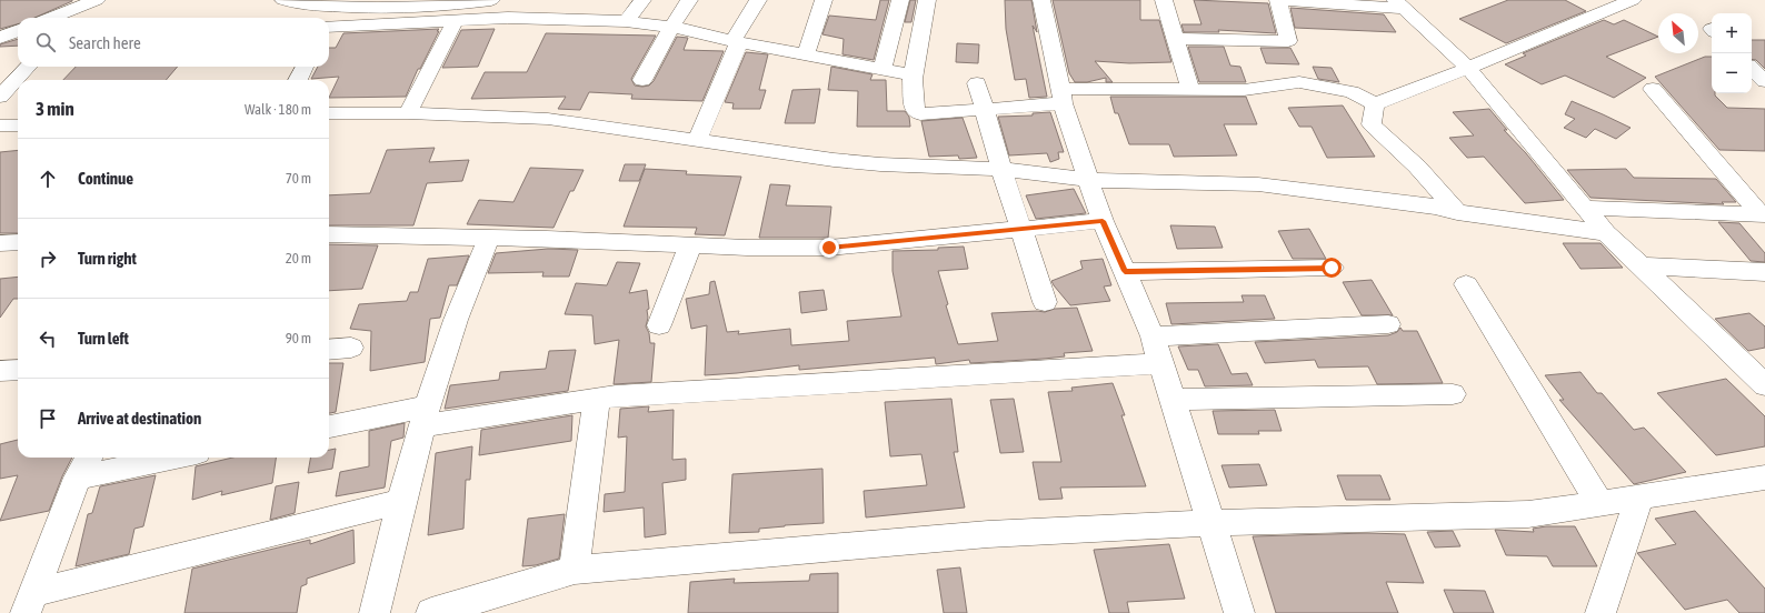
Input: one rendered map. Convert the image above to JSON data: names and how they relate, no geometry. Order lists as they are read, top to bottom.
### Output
{
  "north": "top left",
  "page": {
    "map_buttons": ["+", "−"],
    "search": "Search here",
    "heading": ["3 min", "Walk · 180 m"],
    "list": [
      ["Continue", "70 m"],
      ["Turn right", "20 m"],
      ["Turn left", "90 m"],
      "Arrive at destination"
    ]
  }
}
